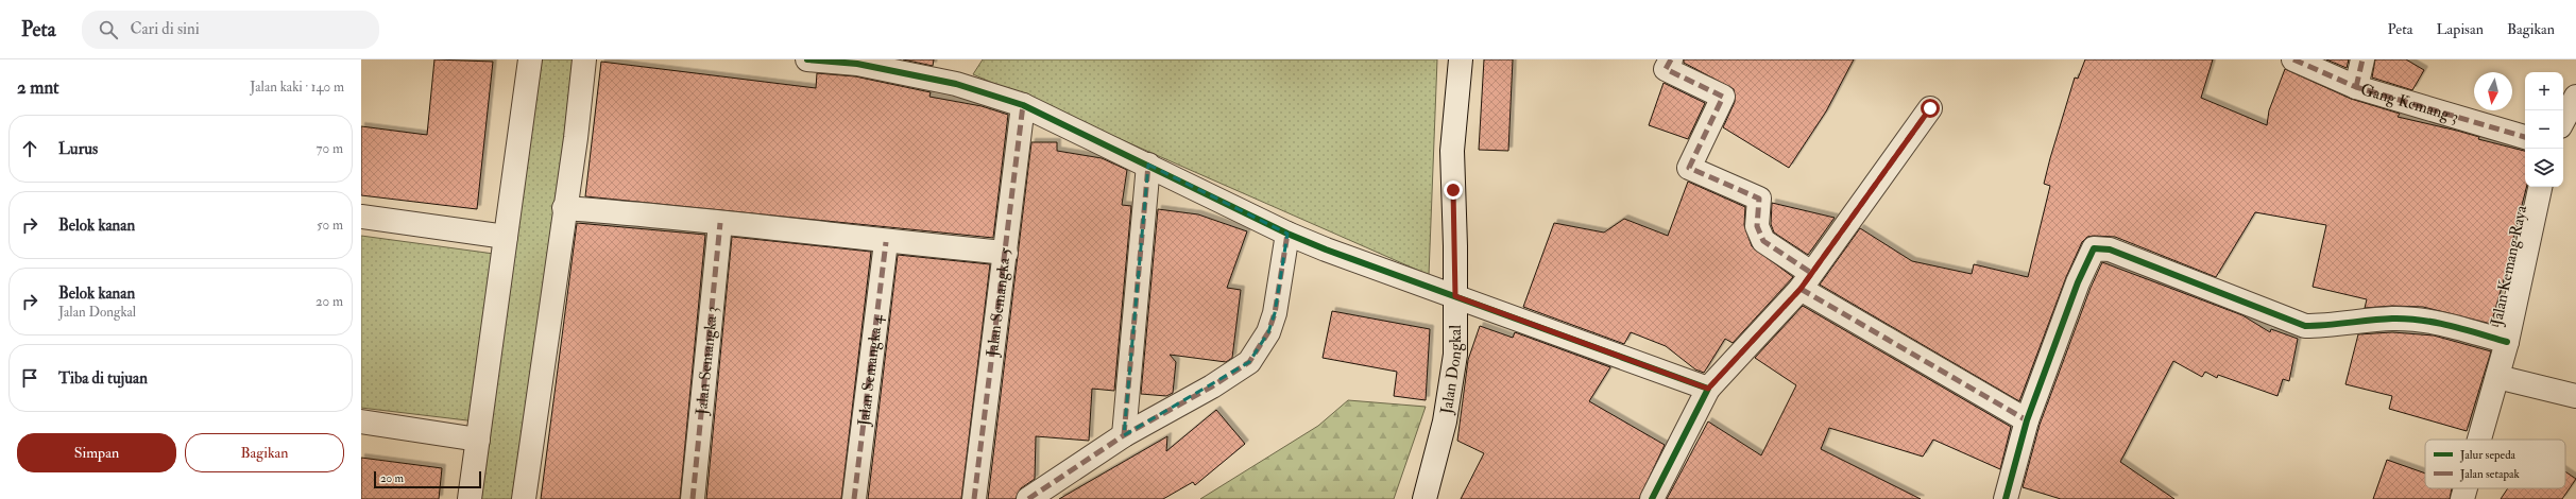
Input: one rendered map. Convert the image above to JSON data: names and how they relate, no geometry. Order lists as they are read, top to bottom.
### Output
{
  "streets": {
    "street": [
      "Gang Kemang 3",
      "Jalan Kemang Raya",
      "Jalan Semangka 5",
      "Jalan Semangka 3",
      "Jalan Dongkal",
      "Jalan Semangka 4"
    ]
  },
  "legend": ["Jalur sepeda", "Jalan setapak"],
  "scale_bar": "20 m",
  "north": "bottom",
  "page": {
    "header": "Peta",
    "search": "Cari di sini",
    "nav": ["Peta", "Lapisan", "Bagikan"],
    "heading": ["2 mnt", "Jalan kaki · 140 m"],
    "map_buttons": ["+", "−"],
    "list": [
      ["Lurus", "70 m"],
      ["Belok kanan", "50 m"],
      ["Belok kanan", "Jalan Dongkal", "20 m"],
      "Tiba di tujuan"
    ],
    "buttons": ["Simpan", "Bagikan"],
    "scale": "20 m"
  }
}
